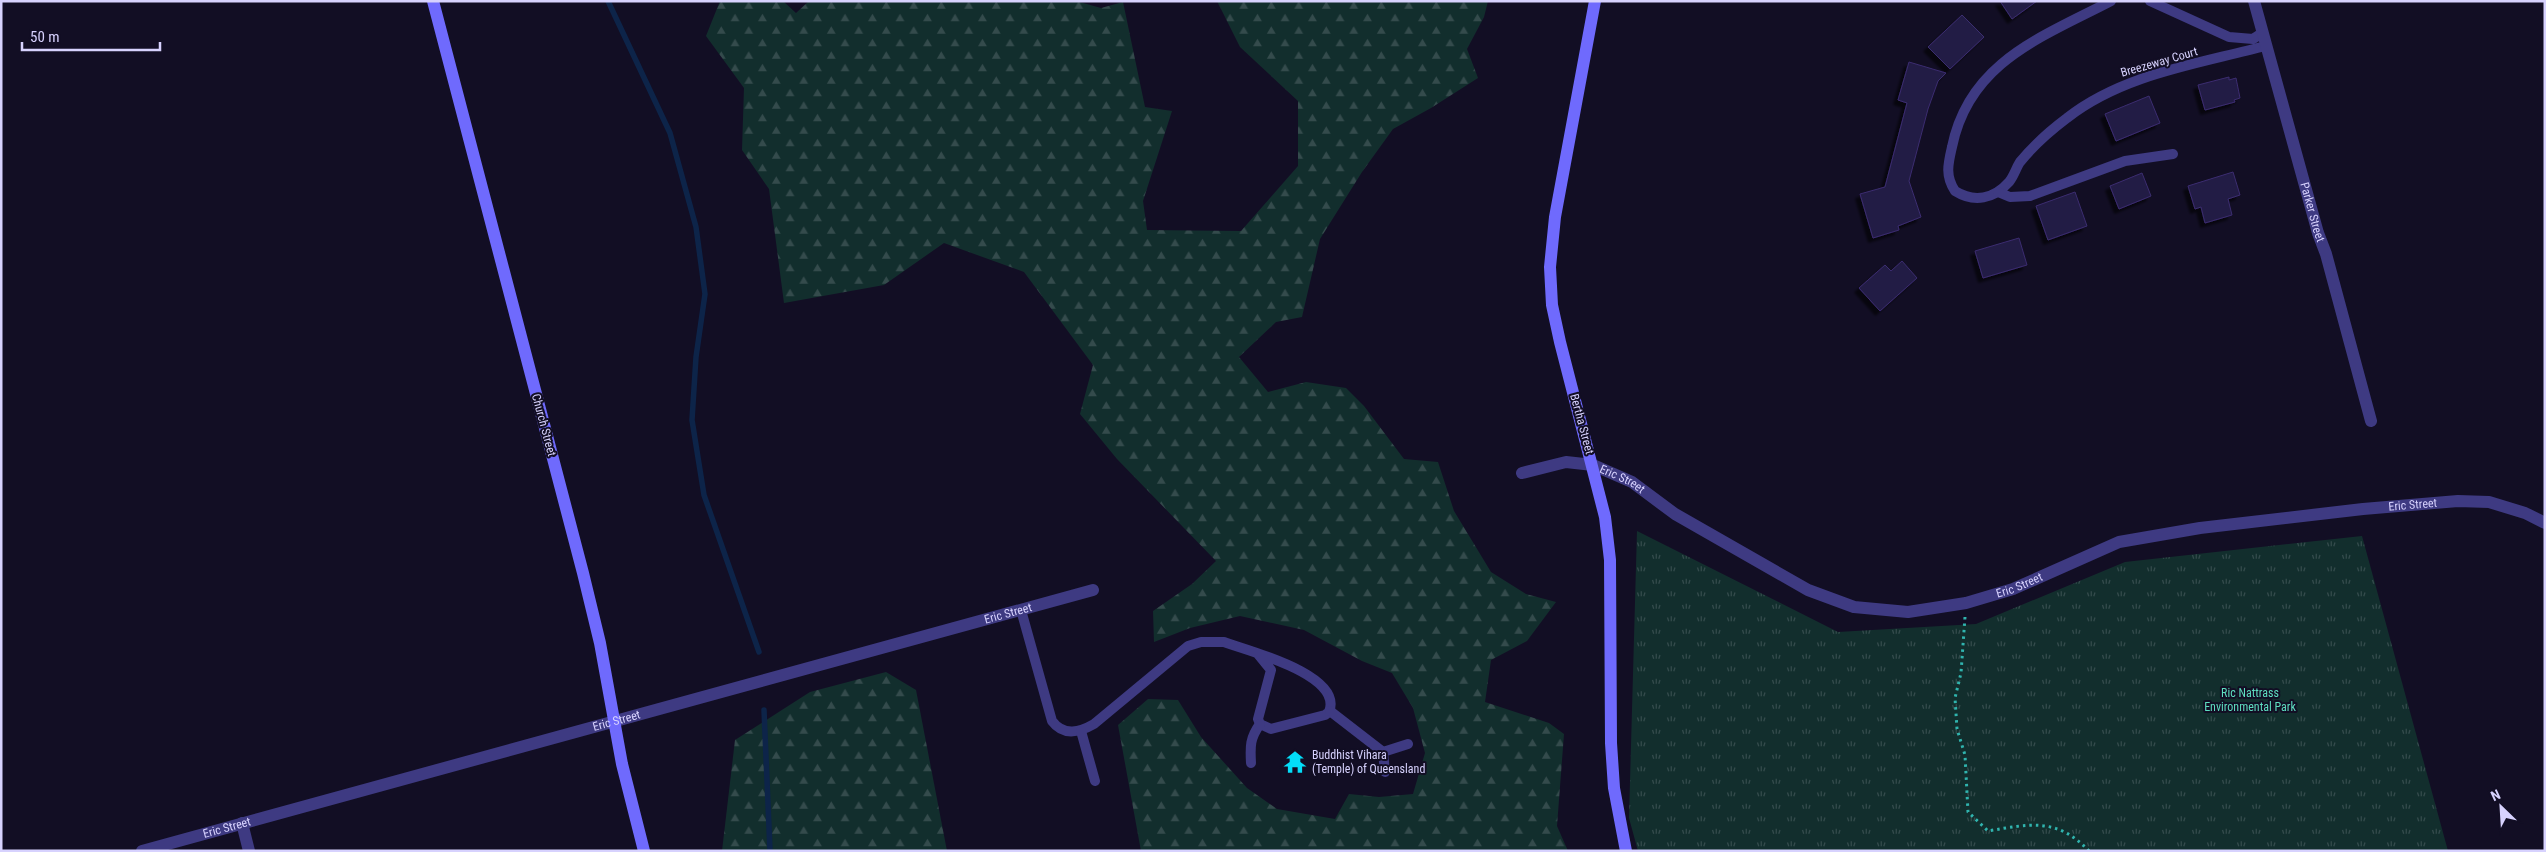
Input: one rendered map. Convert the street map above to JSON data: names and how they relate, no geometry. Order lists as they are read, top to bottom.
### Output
{
  "streets": {
    "street": [
      "Parker Street",
      "Bertha Street",
      "Church Street",
      "Eric Street"
    ],
    "lane": ["Breezeway Court"]
  },
  "crossings": [
    ["Breezeway Court", "Parker Street"],
    ["Bertha Street", "Eric Street"],
    ["Church Street", "Eric Street"]
  ],
  "parks": ["Ric Nattrass Environmental Park"],
  "places": {
    "temple": ["Buddhist Vihara (Temple) of Queensland"]
  },
  "scale_bar": "50 m",
  "north": "top left"
}
